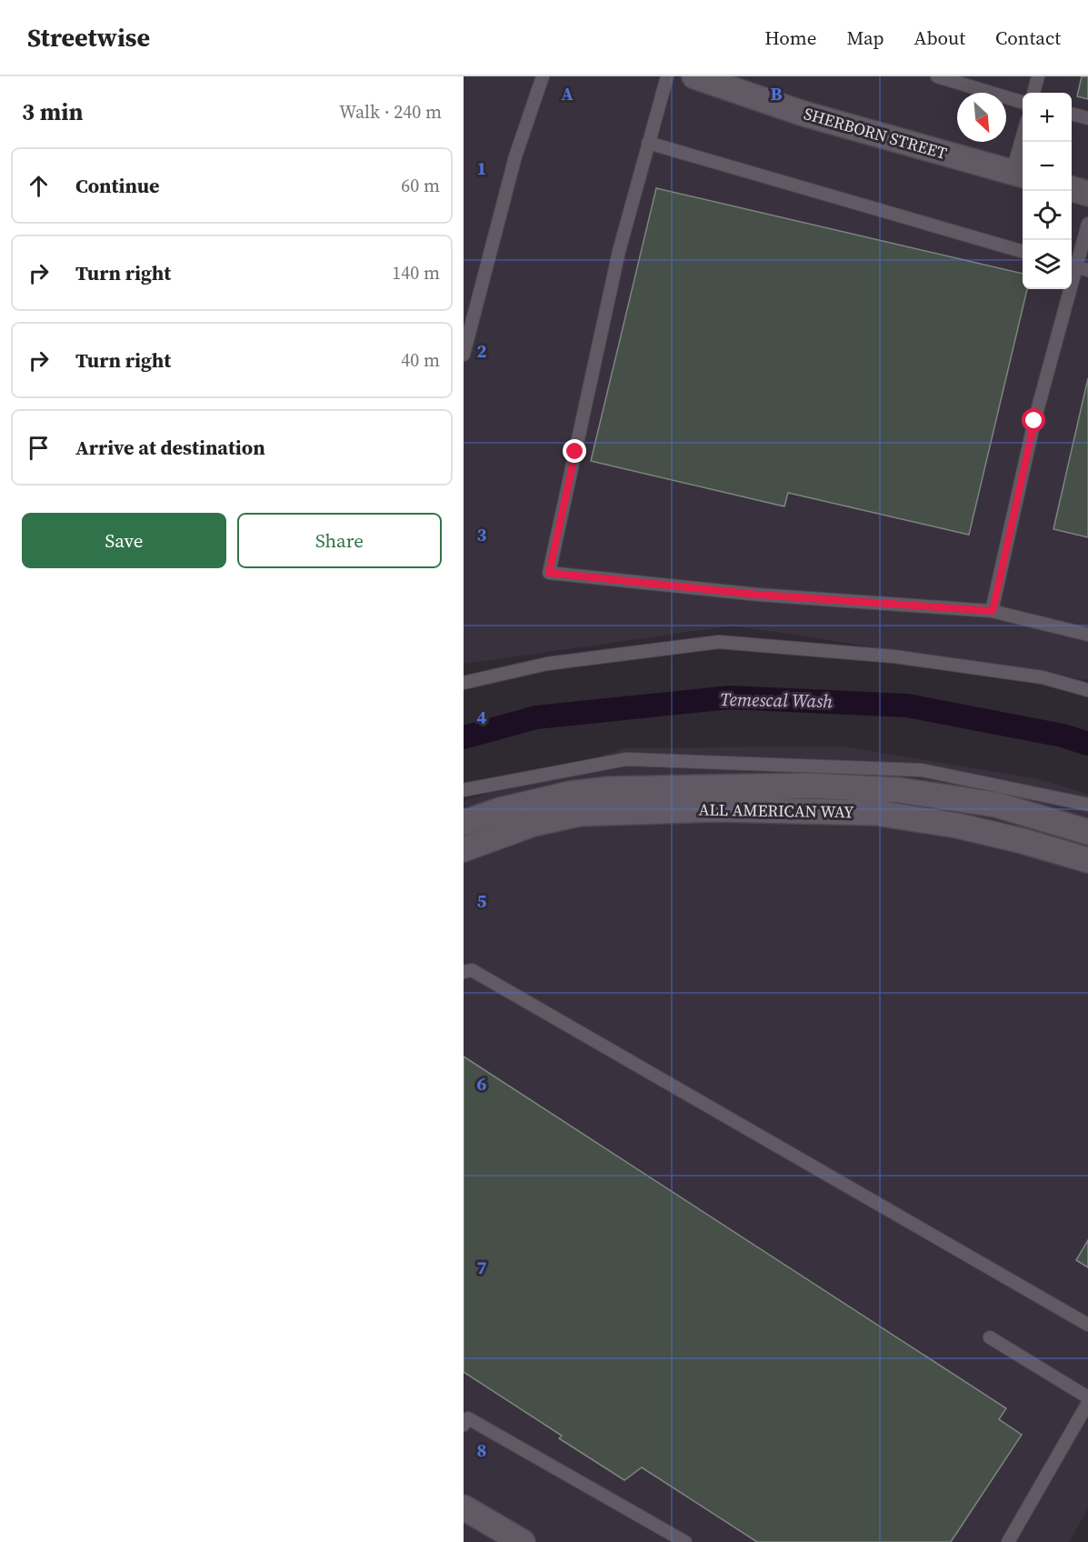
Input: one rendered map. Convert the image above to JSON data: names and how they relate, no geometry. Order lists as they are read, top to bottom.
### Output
{
  "streets": {
    "street": ["SHERBORN STREET", "ALL AMERICAN WAY"]
  },
  "water": ["Temescal Wash"],
  "north": "bottom right",
  "page": {
    "header": "Streetwise",
    "nav": [
      "Home",
      "Map",
      "About",
      "Contact"
    ],
    "heading": ["3 min", "Walk · 240 m"],
    "map_buttons": ["+", "−"],
    "list": [
      ["Continue", "60 m"],
      ["Turn right", "140 m"],
      ["Turn right", "40 m"],
      "Arrive at destination"
    ],
    "buttons": ["Save", "Share"]
  },
  "grid": {
    "columns": ["A", "B"],
    "rows": [
      "1",
      "2",
      "3",
      "4",
      "5",
      "6",
      "7",
      "8"
    ]
  }
}
